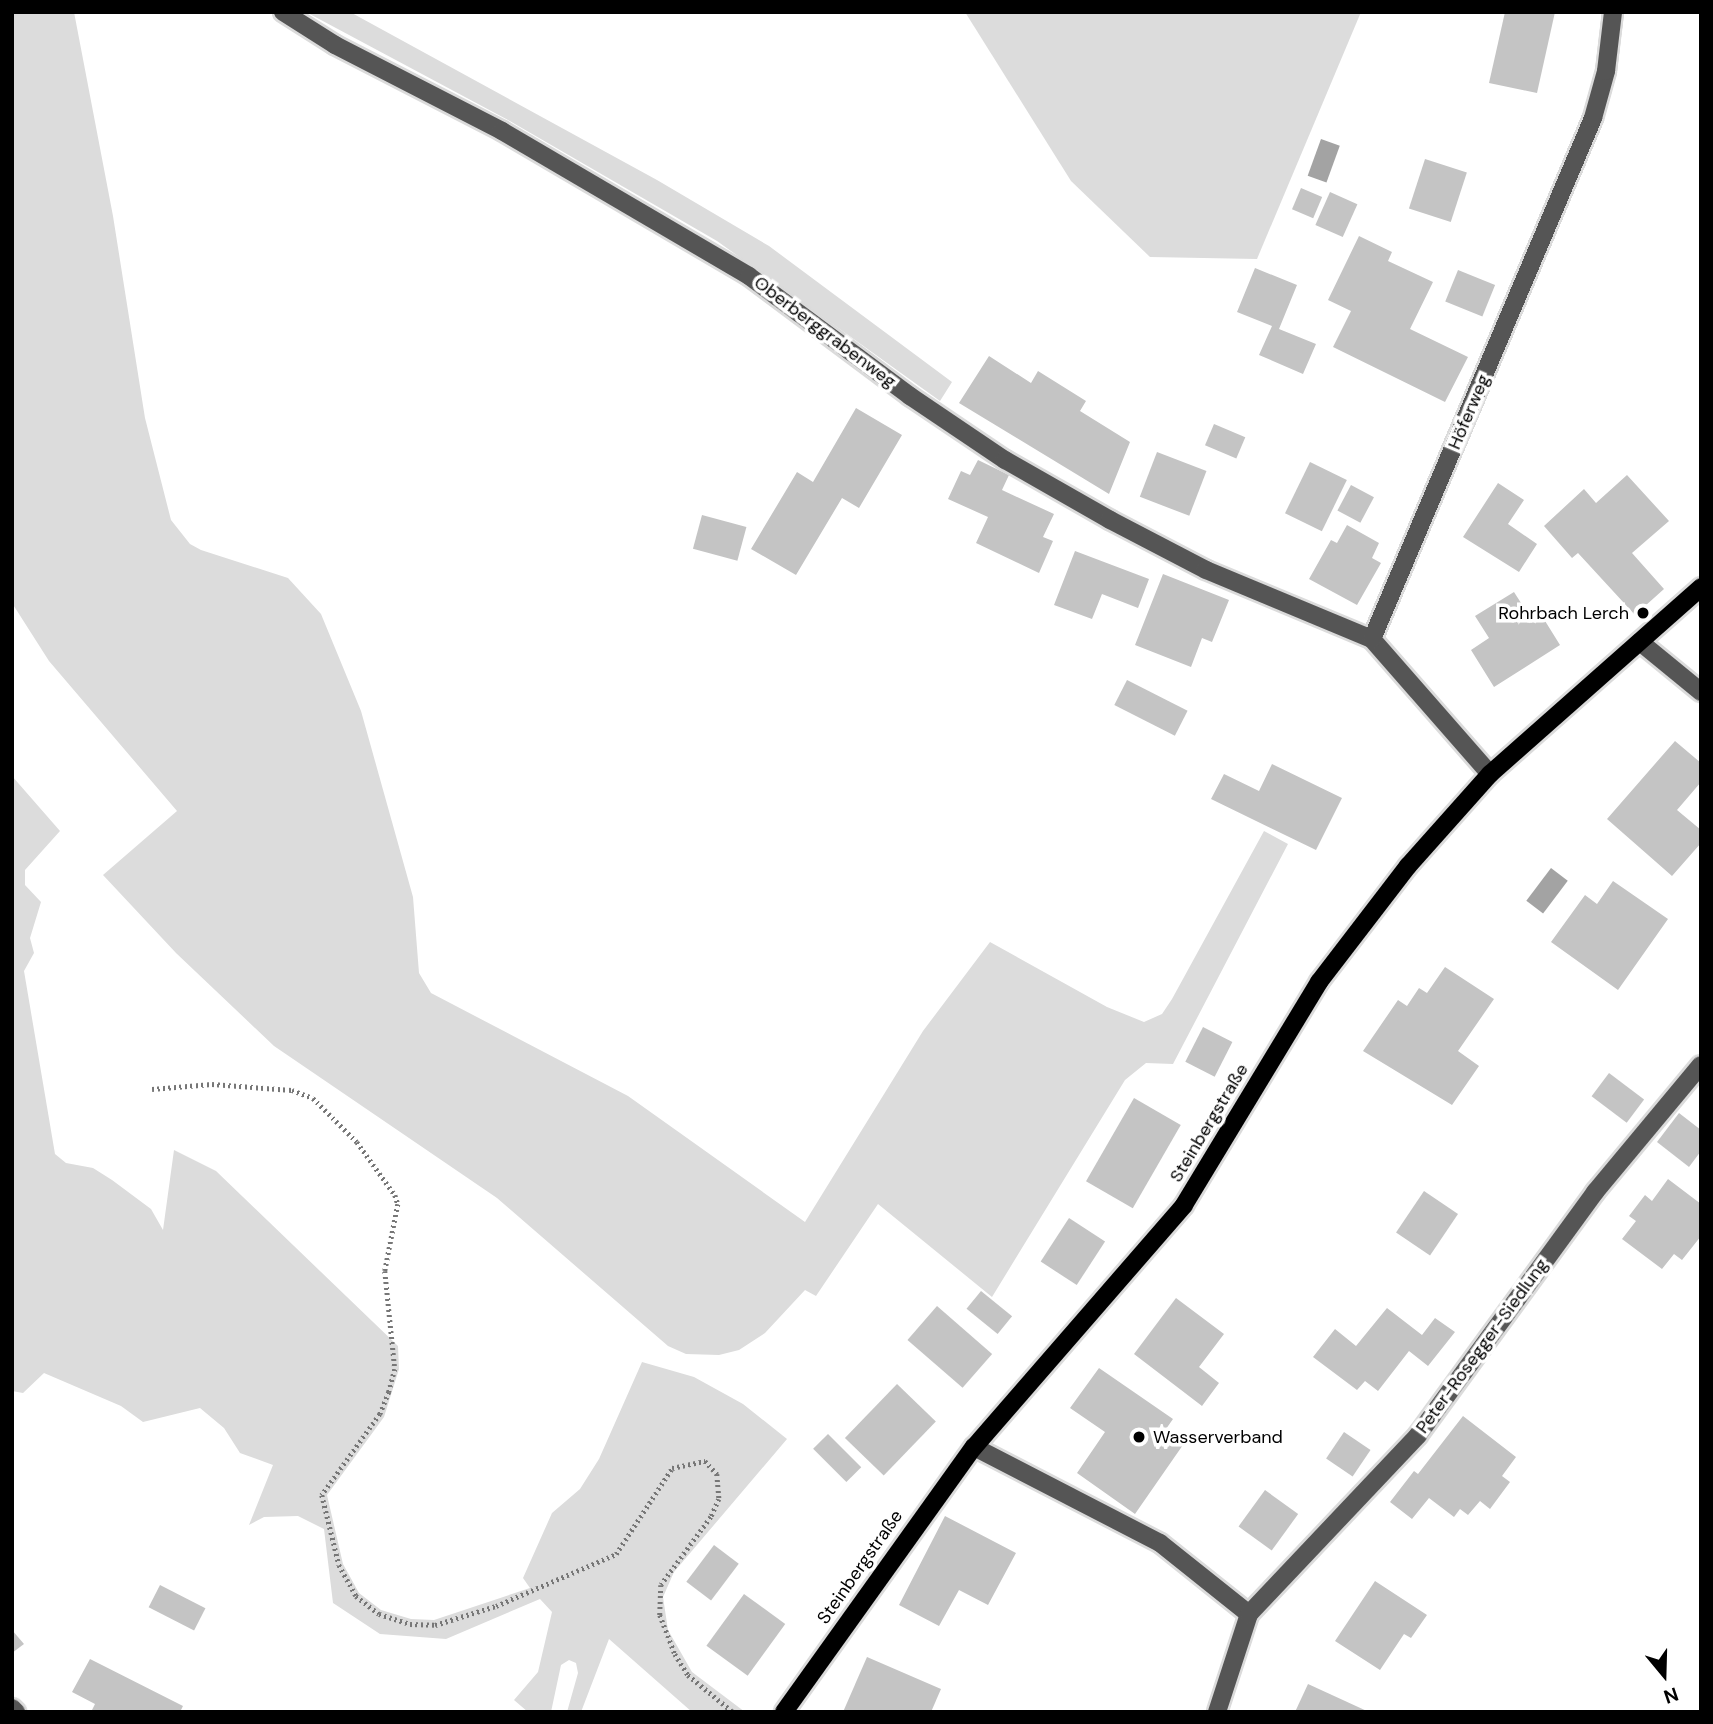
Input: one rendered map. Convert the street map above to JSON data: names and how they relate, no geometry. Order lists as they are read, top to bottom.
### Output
{
  "streets": {
    "main road": ["Steinbergstraße"],
    "street": ["Oberberggrabenweg", "Höferweg", "Peter-Rosegger-Siedlung"]
  },
  "crossings": [
    ["Oberberggrabenweg", "Höferweg"]
  ],
  "places": ["Rohrbach Lerch", "Wasserverband"],
  "north": "bottom"
}
